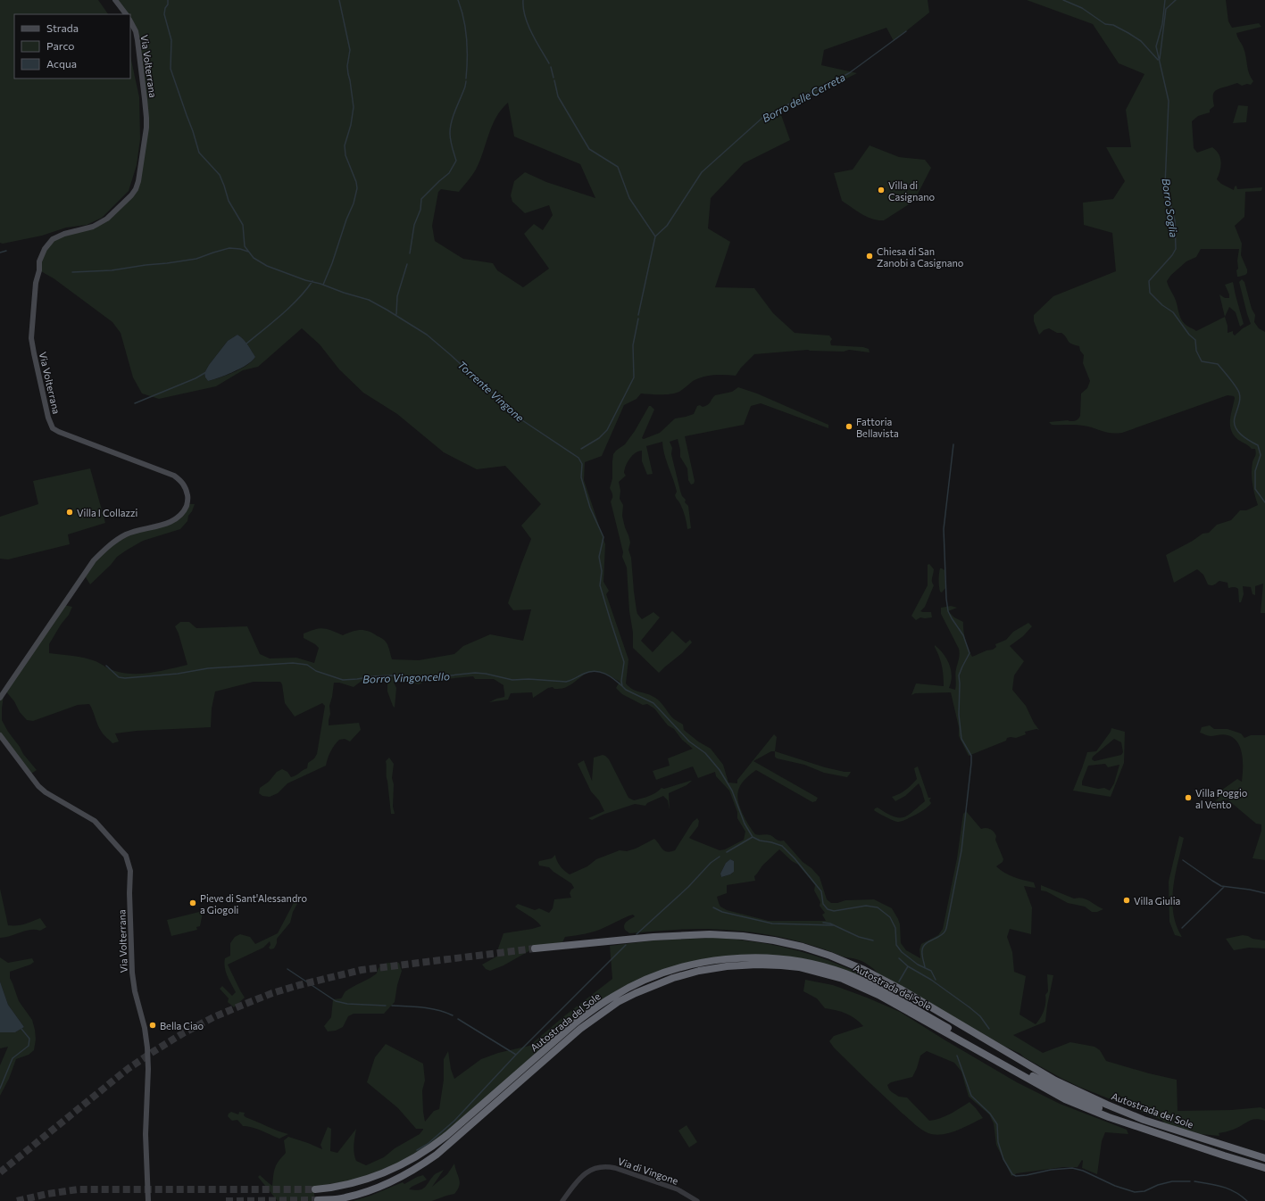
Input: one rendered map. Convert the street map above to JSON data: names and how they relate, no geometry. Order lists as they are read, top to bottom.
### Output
{
  "streets": {
    "highway": ["Autostrada del Sole"],
    "main road": ["Via Volterrana"],
    "street": ["Via di Vingone"]
  },
  "water": [
    "Borro delle Cerreta",
    "Borro Soglia",
    "Torrente Vingone",
    "Borro Vingoncello"
  ],
  "places": [
    "Villa di Casignano",
    "Chiesa di San Zanobi a Casignano",
    "Fattoria Bellavista",
    "Villa I Collazzi",
    "Villa Poggio al Vento",
    "Villa Giulia",
    "Pieve di Sant'Alessandro a Giogoli",
    "Bella Ciao"
  ],
  "legend": ["Strada", "Parco", "Acqua"]
}
